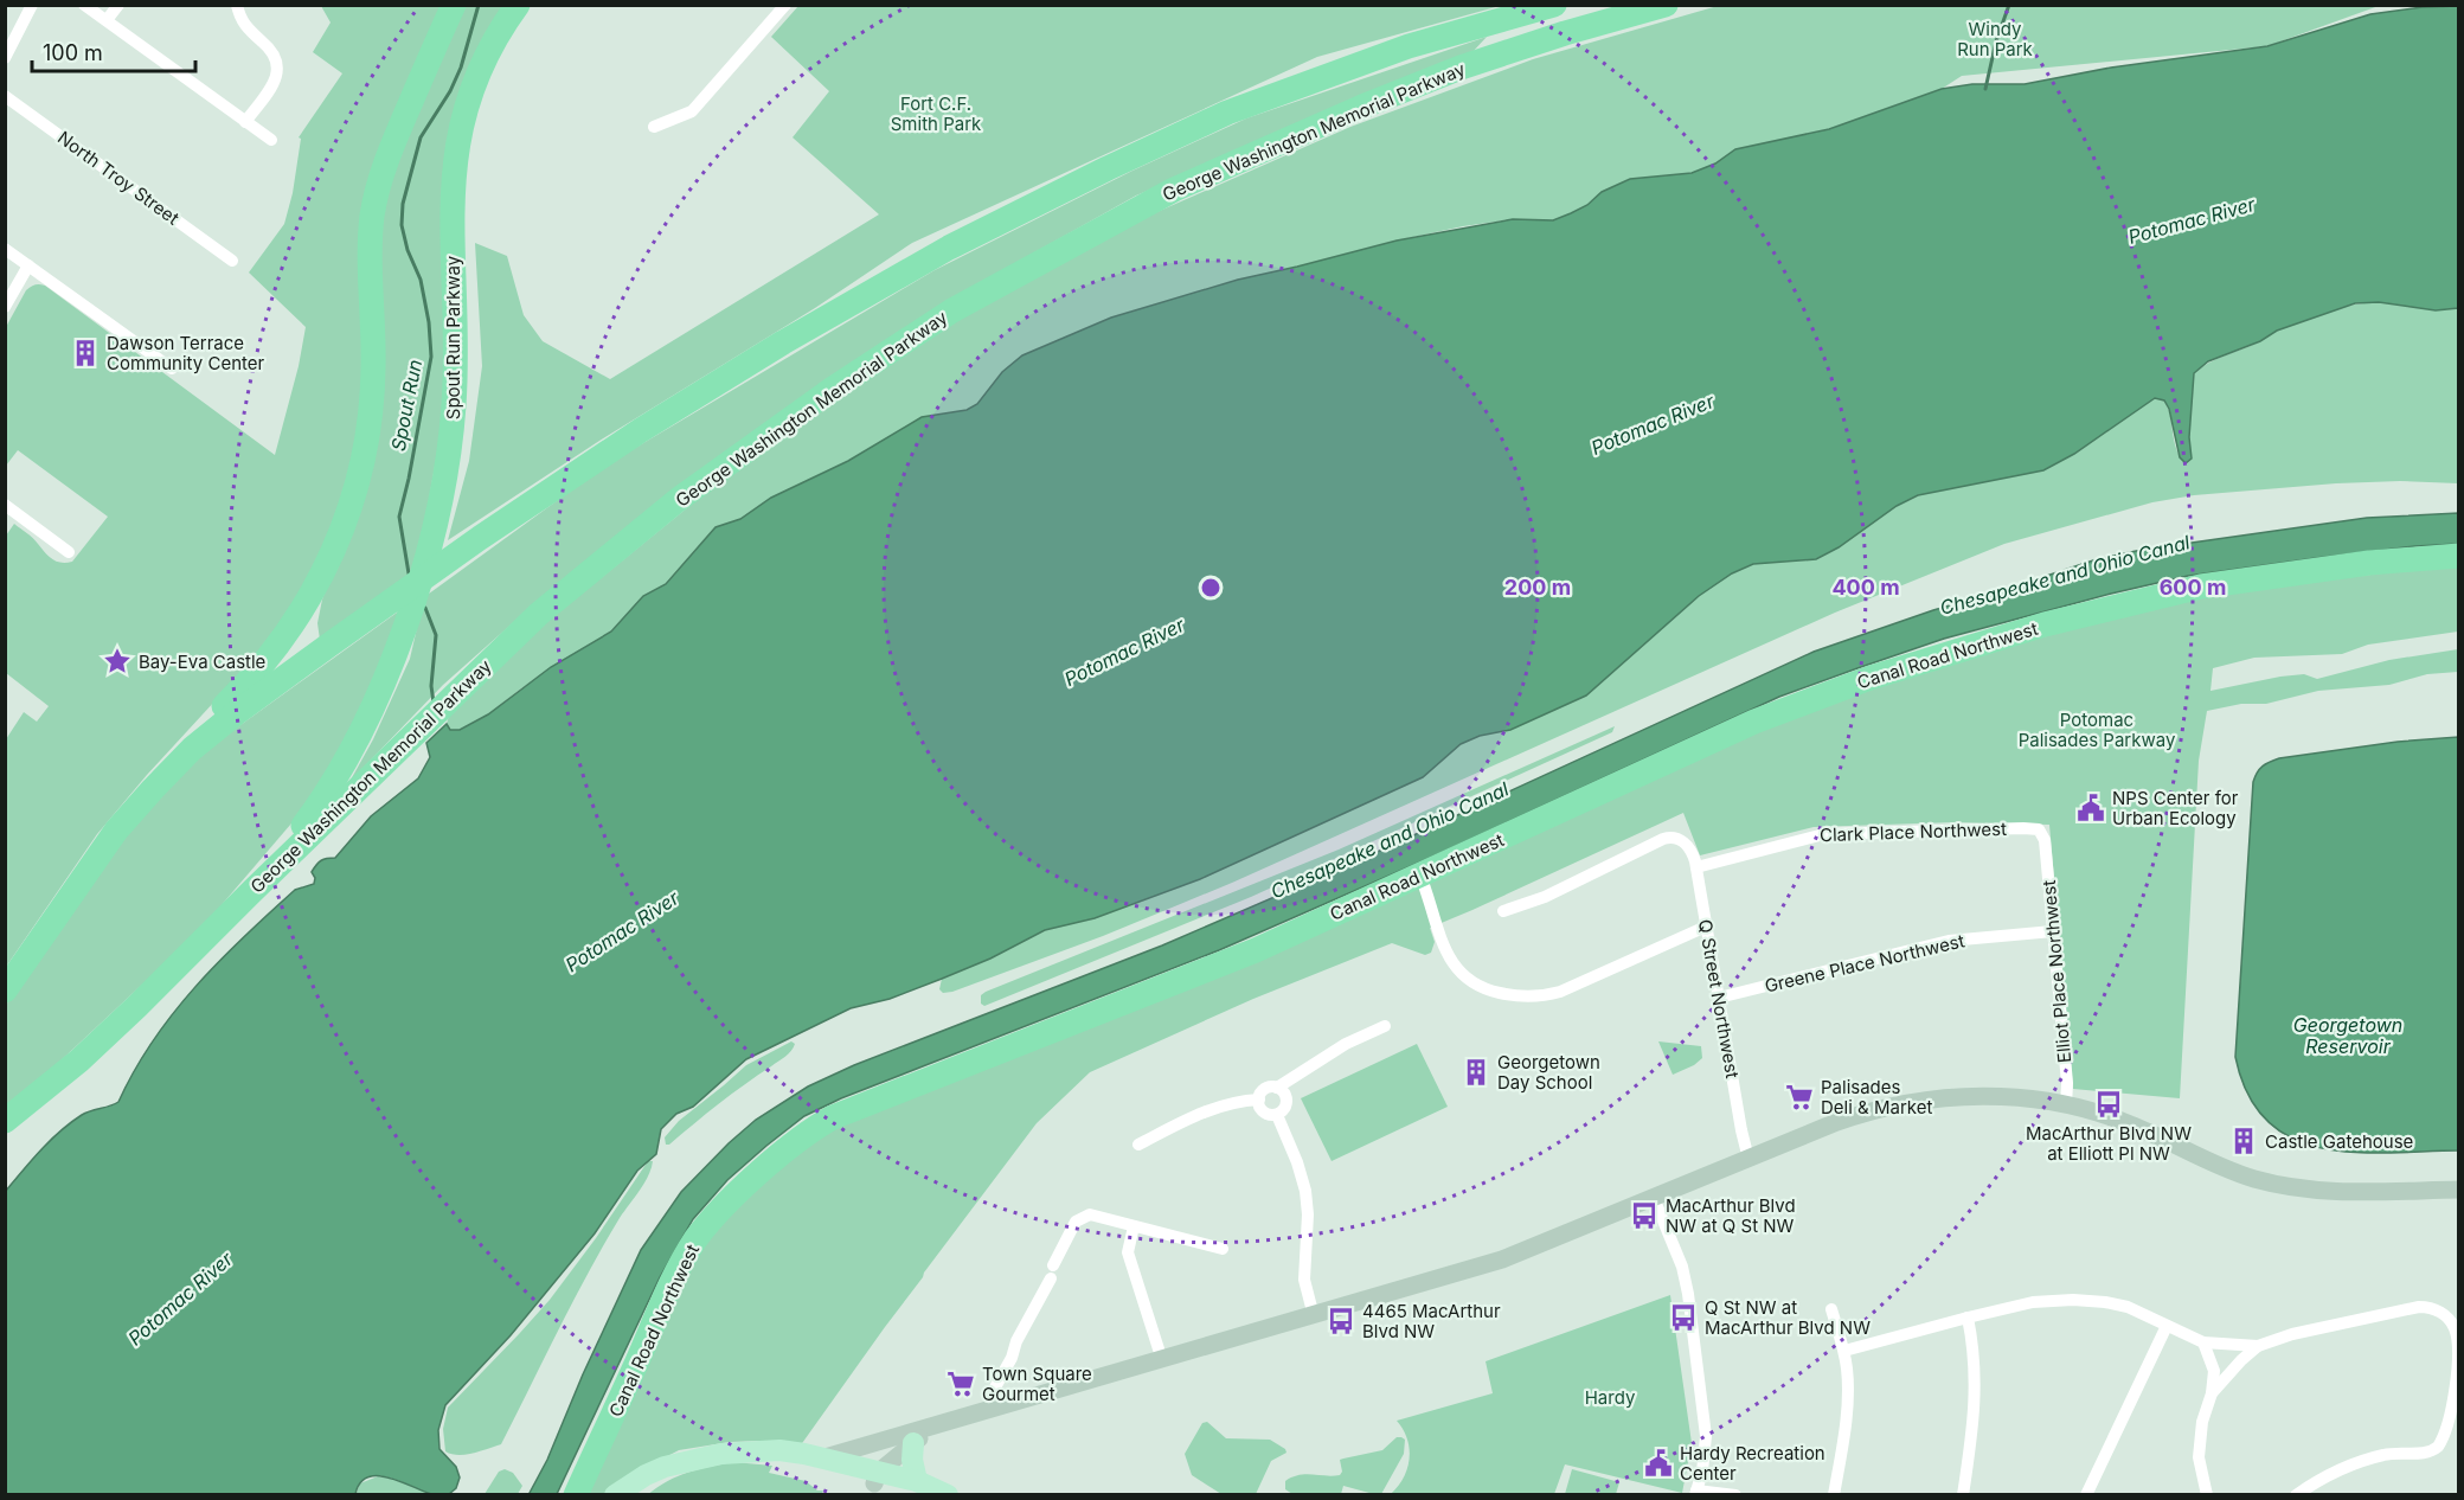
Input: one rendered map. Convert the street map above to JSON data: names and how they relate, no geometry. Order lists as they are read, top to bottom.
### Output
{
  "streets": {
    "highway": ["George Washington Memorial Parkway", "Spout Run Parkway", "Canal Road Northwest"],
    "street": [
      "North Troy Street",
      "Clark Place Northwest",
      "Greene Place Northwest",
      "Elliot Place Northwest",
      "Q Street Northwest"
    ]
  },
  "crossings": [
    ["George Washington Memorial Parkway", "Spout Run Parkway"],
    ["Clark Place Northwest", "Elliot Place Northwest"],
    ["Clark Place Northwest", "Q Street Northwest"],
    ["Greene Place Northwest", "Elliot Place Northwest"],
    ["Greene Place Northwest", "Q Street Northwest"]
  ],
  "water": [
    "Potomac River",
    "Spout Run",
    "Chesapeake and Ohio Canal",
    "Georgetown Reservoir"
  ],
  "parks": [
    "Windy Run Park",
    "Fort C.F. Smith Park",
    "Potomac Palisades Parkway",
    "Hardy"
  ],
  "places": {
    "building": ["Dawson Terrace Community Center", "Georgetown Day School", "Castle Gatehouse"],
    "place": ["Bay-Eva Castle"],
    "public building": ["NPS Center for Urban Ecology", "Hardy Recreation Center"],
    "supermarket": ["Palisades Deli & Market", "Town Square Gourmet"],
    "bus stop": [
      "MacArthur Blvd NW at Elliott Pl NW",
      "MacArthur Blvd NW at Q St NW",
      "Q St NW at MacArthur Blvd NW",
      "4465 MacArthur Blvd NW"
    ]
  },
  "scale_bar": "100 m",
  "rings": ["200 m", "400 m", "600 m"]
}
